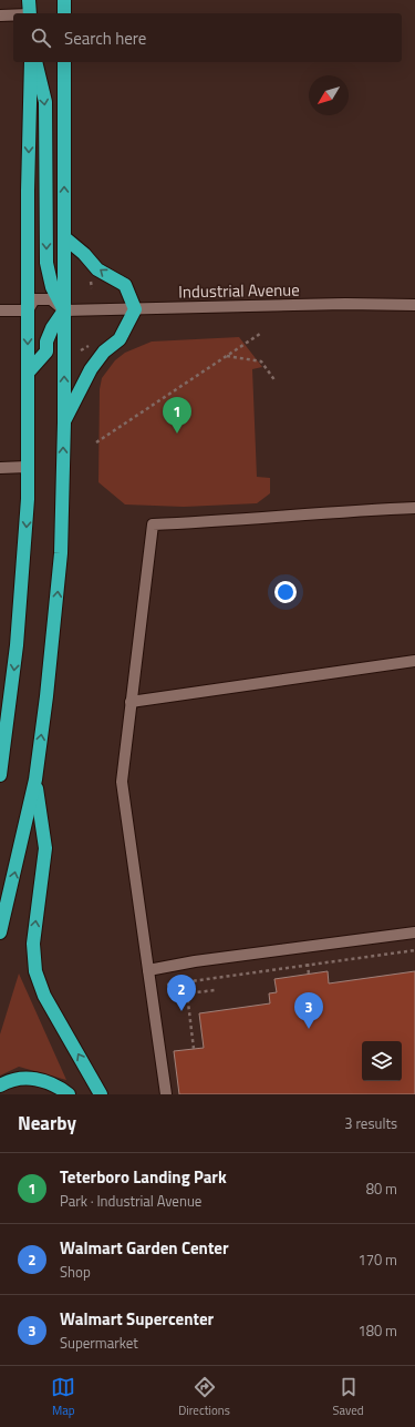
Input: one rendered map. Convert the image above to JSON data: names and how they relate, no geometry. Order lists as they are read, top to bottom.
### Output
{
  "streets": {
    "street": ["Industrial Avenue"]
  },
  "north": "bottom left",
  "page": {
    "search": "Search here",
    "pins": ["1", "2", "3"],
    "heading": ["Nearby", "3 results"],
    "list": [
      {
        "mark": "1",
        "name": "Teterboro Landing Park",
        "note": "Park · Industrial Avenue",
        "value": "80 m"
      },
      {
        "mark": "2",
        "name": "Walmart Garden Center",
        "note": "Shop",
        "value": "170 m"
      },
      {
        "mark": "3",
        "name": "Walmart Supercenter",
        "note": "Supermarket",
        "value": "180 m"
      }
    ],
    "nav": ["Map", "Directions", "Saved"]
  }
}
